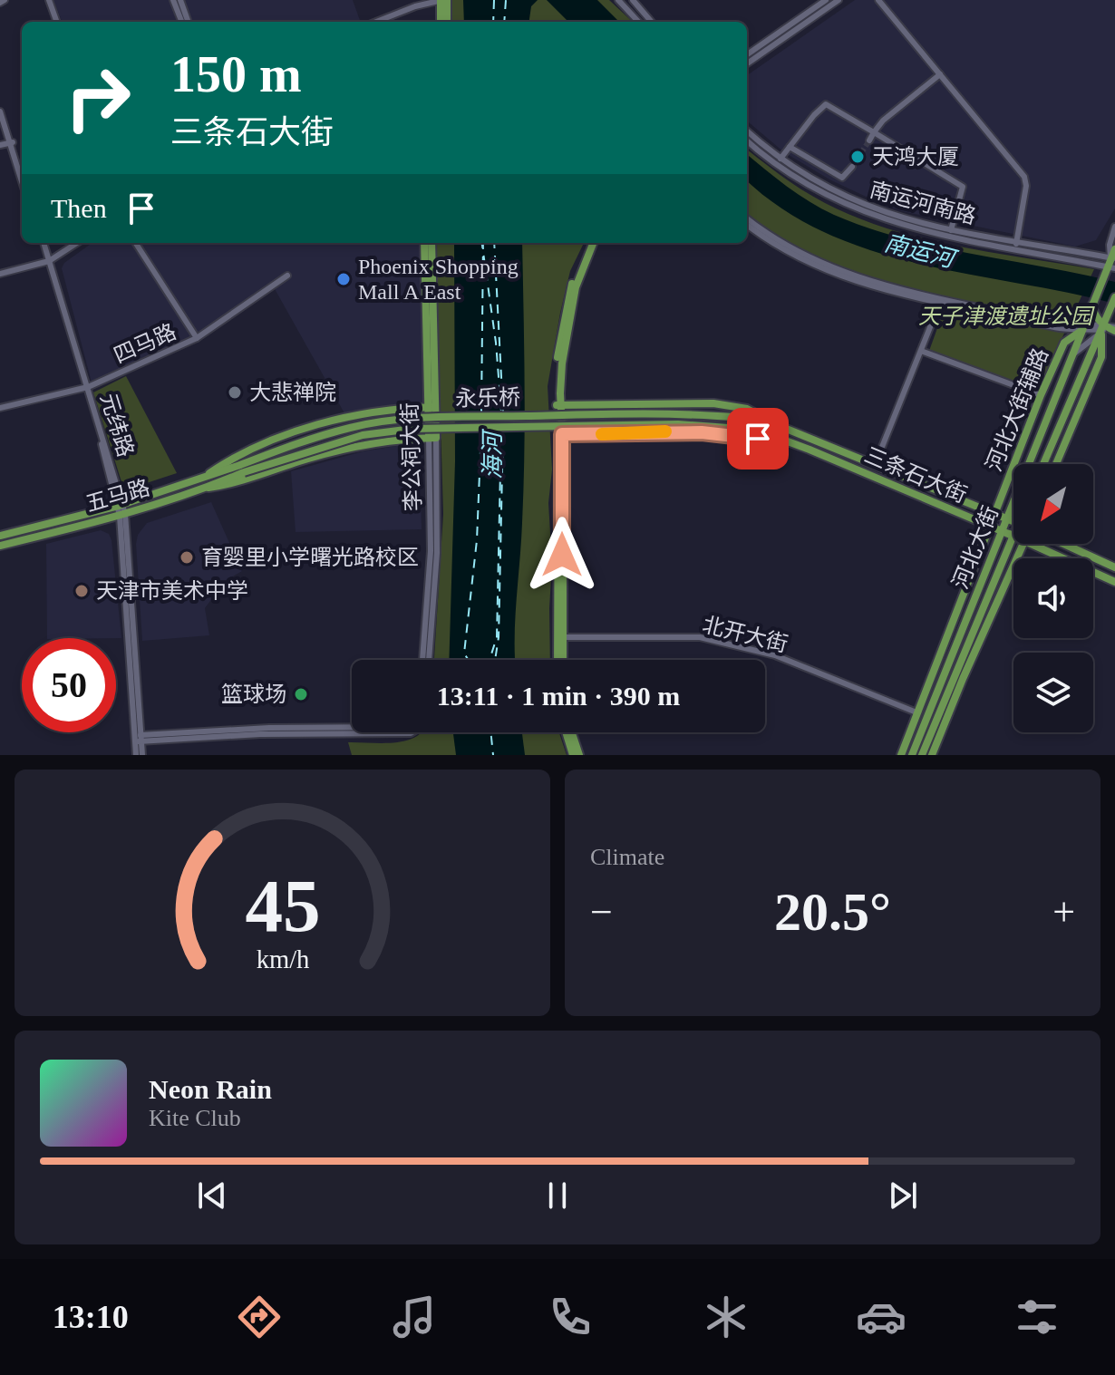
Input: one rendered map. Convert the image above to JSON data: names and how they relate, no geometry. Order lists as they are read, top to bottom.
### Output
{
  "streets": {
    "main road": [
      "永乐桥",
      "河北大街辅路",
      "李公祠大街",
      "三条石大街",
      "五马路",
      "河北大街"
    ],
    "street": [
      "南运河南路",
      "四马路",
      "元纬路",
      "北开大街"
    ]
  },
  "crossings": [
    ["南运河南路", "河北大街"],
    ["四马路", "元纬路"],
    ["永乐桥", "三条石大街"],
    ["永乐桥", "五马路"],
    ["河北大街辅路", "三条石大街"],
    ["河北大街辅路", "河北大街"],
    ["元纬路", "五马路"],
    ["三条石大街", "河北大街"]
  ],
  "water": ["南运河", "海河"],
  "parks": ["天子津渡遗址公园"],
  "places": [
    "天鸿大厦",
    "Phoenix Shopping Mall A East",
    "大悲禅院",
    "育婴里小学曙光路校区",
    "天津市美术中学",
    "篮球场"
  ],
  "north": "bottom left",
  "page": {
    "turn": ["150 m", "三条石大街"],
    "then": "Then",
    "limit": "50",
    "trip": "13:11 · 1 min · 390 m",
    "tile": "Climate",
    "heat": ["−", "20.5°", "+"],
    "song": ["Neon Rain", "Kite Club"],
    "tabs": "13:10",
    "gauge": ["45", "km/h"]
  }
}
